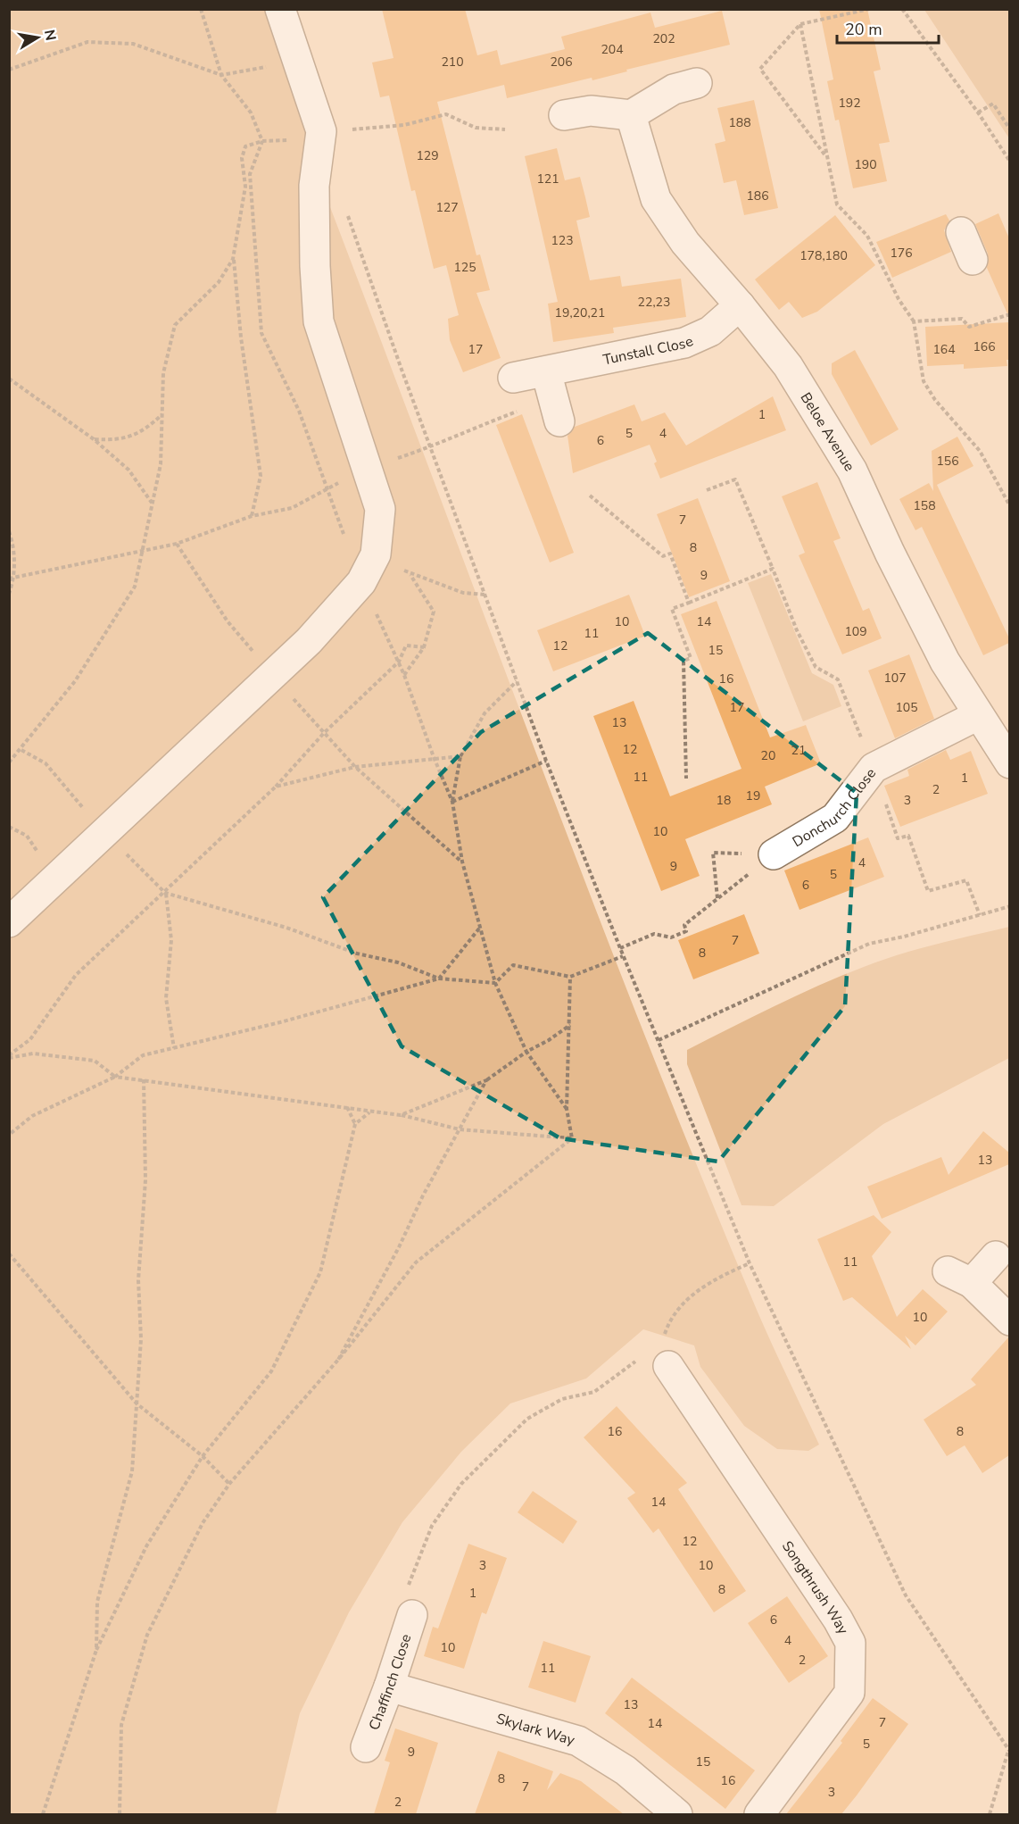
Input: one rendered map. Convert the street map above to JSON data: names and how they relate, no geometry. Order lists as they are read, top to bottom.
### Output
{
  "streets": {
    "street": [
      "Tunstall Close",
      "Beloe Avenue",
      "Donchurch Close",
      "Songthrush Way",
      "Chaffinch Close",
      "Skylark Way"
    ]
  },
  "crossings": [
    ["Tunstall Close", "Beloe Avenue"],
    ["Beloe Avenue", "Donchurch Close"],
    ["Chaffinch Close", "Skylark Way"]
  ],
  "house_numbers": [
    "202",
    "204",
    "210",
    "206",
    "192",
    "188",
    "129",
    "190",
    "121",
    "186",
    "127",
    "123",
    "176",
    "178,180",
    "125",
    "22,23",
    "19,20,21",
    "166",
    "17",
    "164",
    "1",
    "5",
    "4",
    "6",
    "156",
    "158",
    "7",
    "8",
    "9",
    "10",
    "14",
    "109",
    "11",
    "12",
    "15",
    "107",
    "16",
    "17",
    "105",
    "13",
    "12",
    "21",
    "20",
    "11",
    "1",
    "2",
    "19",
    "18",
    "3",
    "10",
    "4",
    "9",
    "5",
    "6",
    "7",
    "8",
    "13",
    "11",
    "10",
    "16",
    "8",
    "14",
    "12",
    "3",
    "10",
    "8",
    "1",
    "6",
    "4",
    "10",
    "2",
    "11",
    "13",
    "7",
    "14",
    "5",
    "9",
    "15",
    "8",
    "16",
    "7",
    "3",
    "2"
  ],
  "scale_bar": "20 m",
  "north": "right"
}
